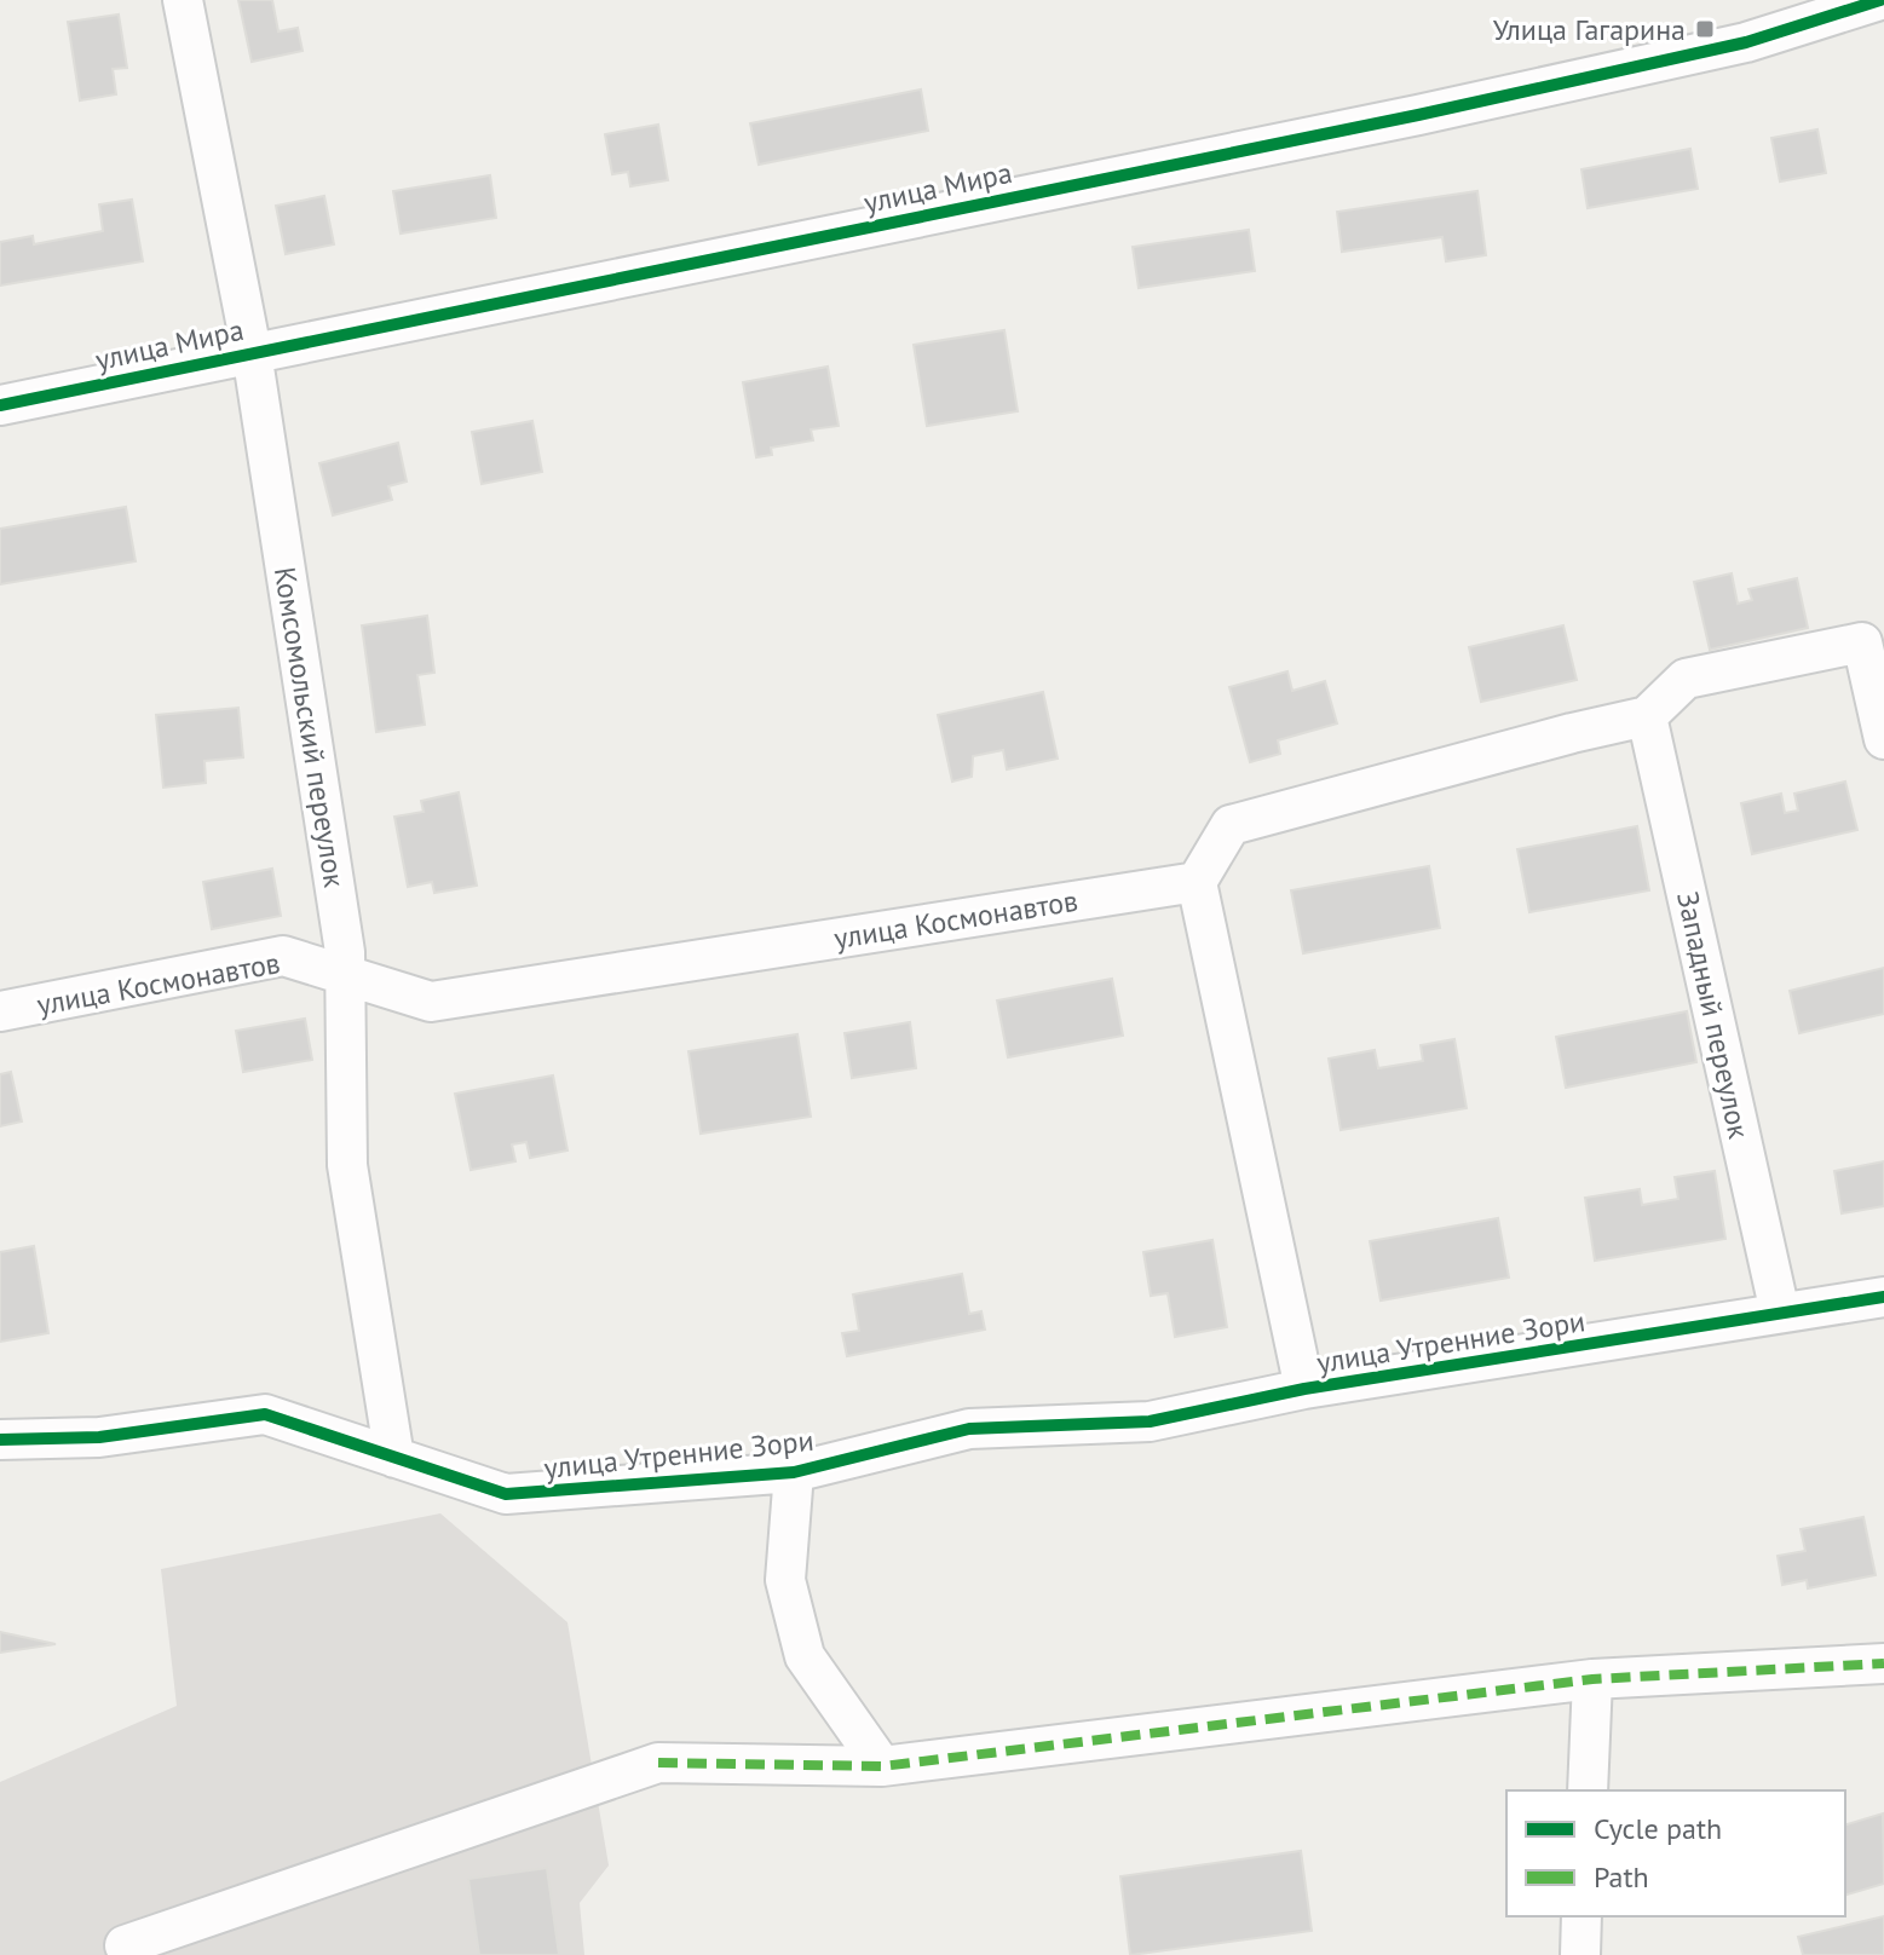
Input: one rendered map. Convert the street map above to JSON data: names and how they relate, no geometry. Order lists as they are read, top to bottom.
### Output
{
  "streets": {
    "street": [
      "улица Мира",
      "Комсомольский переулок",
      "улица Космонавтов",
      "Западный переулок",
      "улица Утренние Зори"
    ]
  },
  "crossings": [
    ["улица Мира", "Комсомольский переулок"],
    ["Комсомольский переулок", "улица Космонавтов"],
    ["Комсомольский переулок", "улица Утренние Зори"],
    ["Западный переулок", "улица Утренние Зори"]
  ],
  "places": {
    "transit": ["Улица Гагарина"]
  },
  "legend": ["Cycle path", "Path"]
}
